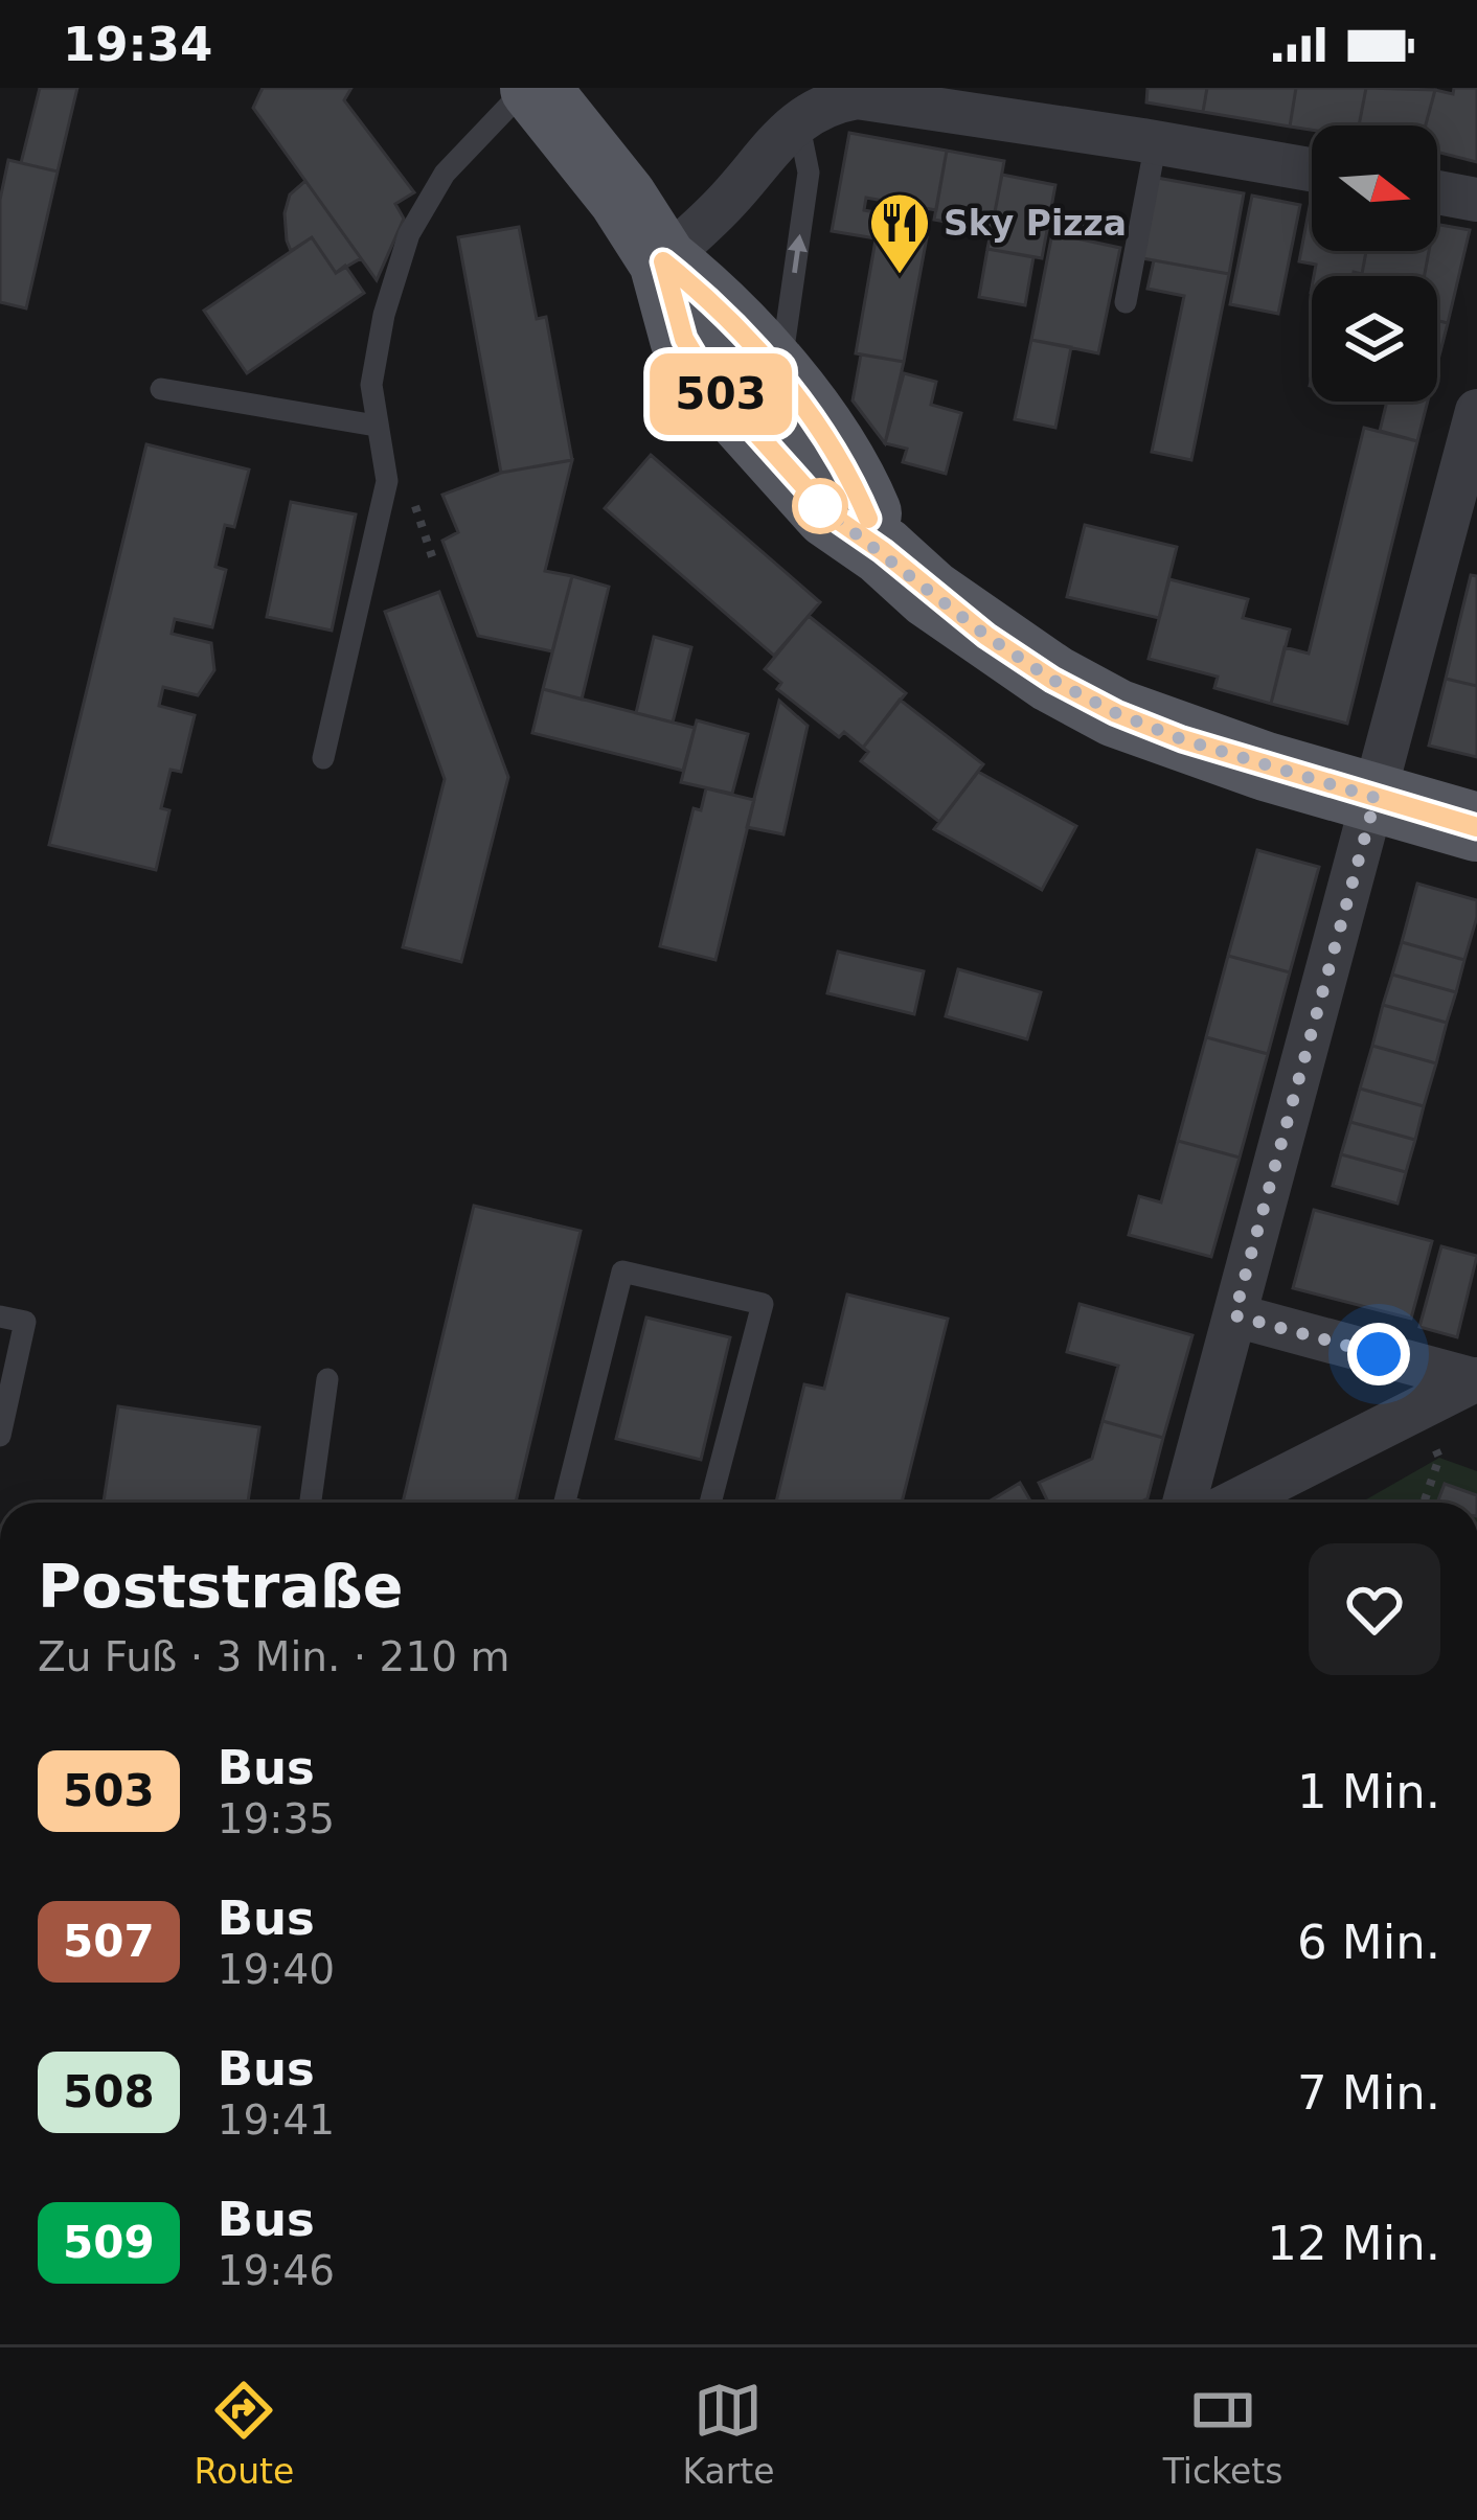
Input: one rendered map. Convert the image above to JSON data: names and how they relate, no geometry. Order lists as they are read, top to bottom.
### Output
{
  "places": {
    "restaurant": ["Sky Pizza"]
  },
  "lines": ["bus line 503"],
  "north": "right",
  "page": {
    "status": "19:34",
    "on_map": "503",
    "heading": ["Poststraße", "Zu Fuß · 3 Min. · 210 m"],
    "list": [
      {
        "mark": "503",
        "name": "Bus",
        "note": "19:35",
        "value": "1 Min."
      },
      {
        "mark": "507",
        "name": "Bus",
        "note": "19:40",
        "value": "6 Min."
      },
      {
        "mark": "508",
        "name": "Bus",
        "note": "19:41",
        "value": "7 Min."
      },
      {
        "mark": "509",
        "name": "Bus",
        "note": "19:46",
        "value": "12 Min."
      }
    ],
    "tabs": ["Route", "Karte", "Tickets"]
  }
}
